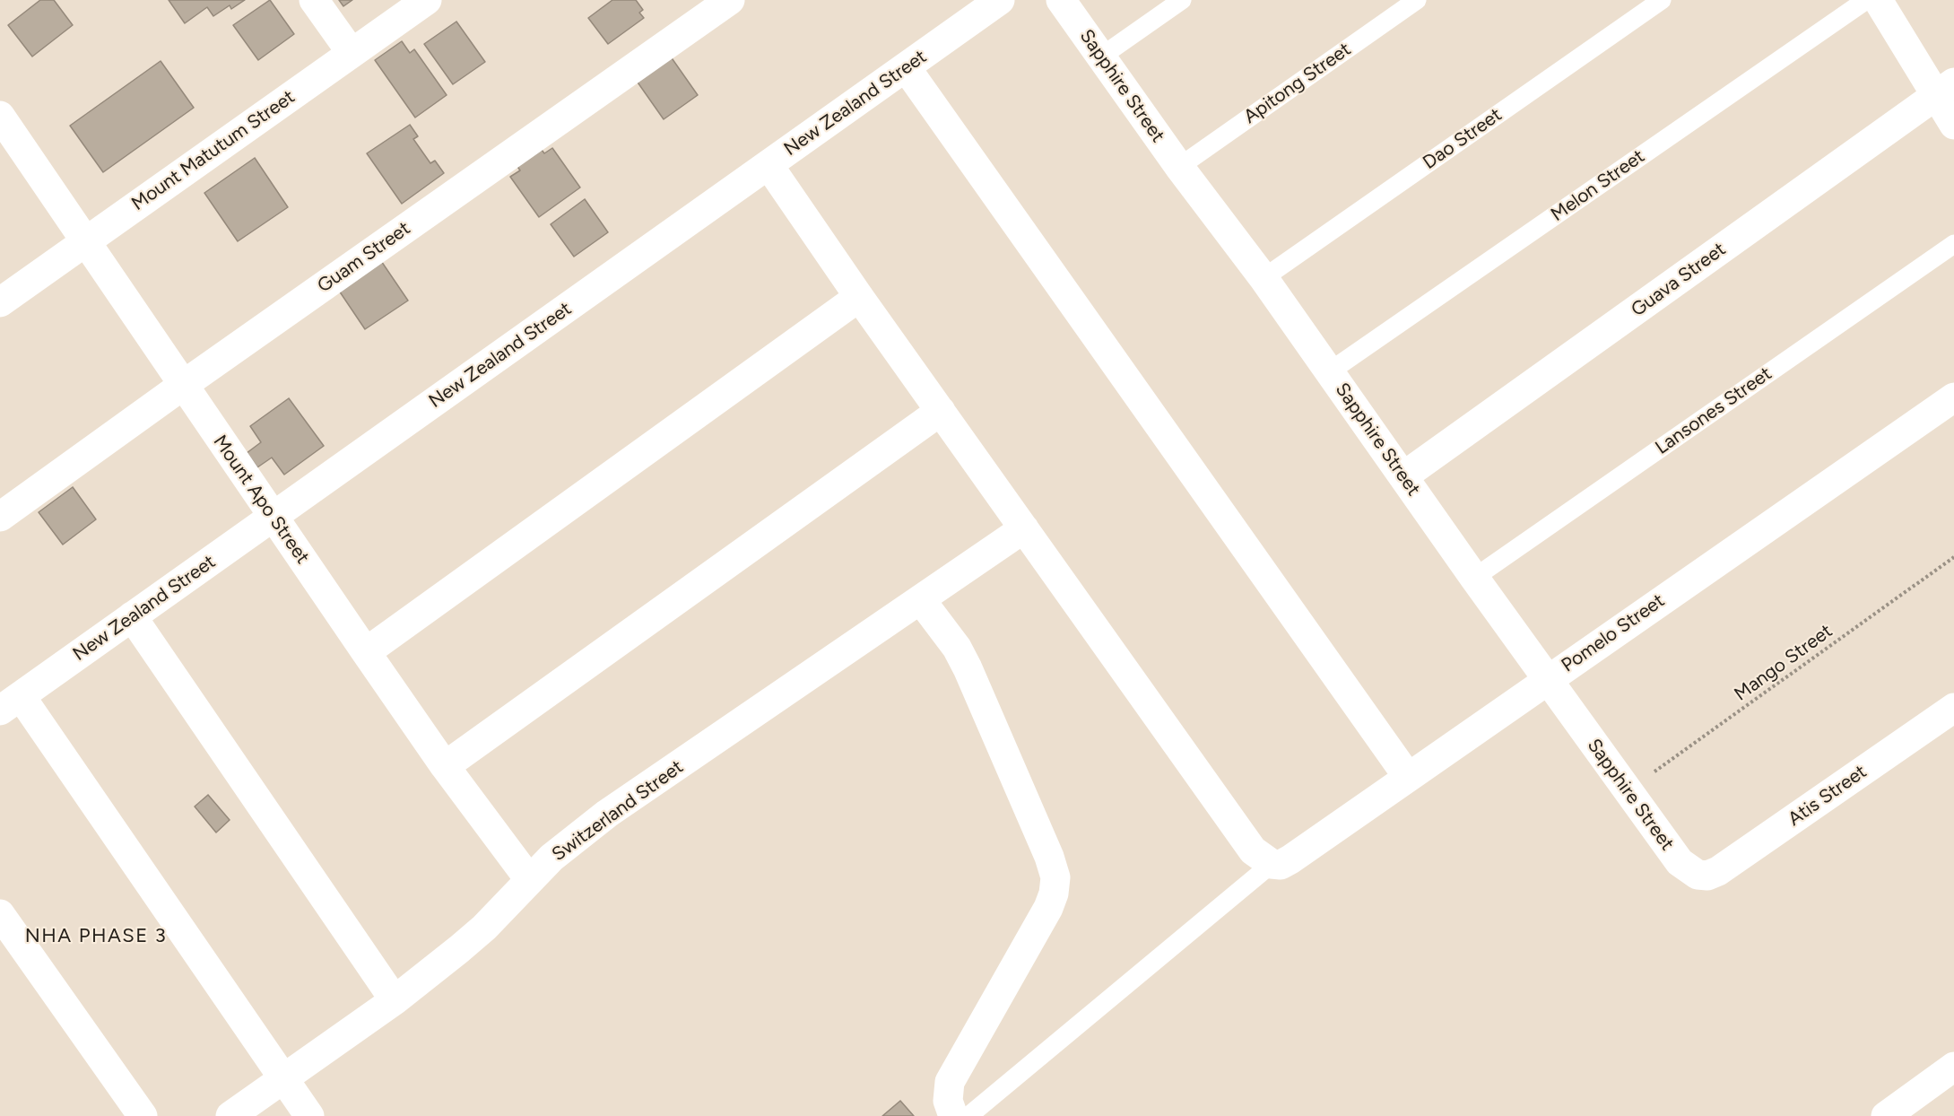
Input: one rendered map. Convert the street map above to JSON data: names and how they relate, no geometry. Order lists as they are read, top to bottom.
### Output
{
  "streets": {
    "street": [
      "Sapphire Street",
      "New Zealand Street",
      "Mount Matutum Street",
      "Guam Street",
      "Guava Street",
      "Mount Apo Street",
      "Pomelo Street",
      "Atis Street",
      "Switzerland Street"
    ],
    "lane": [
      "Apitong Street",
      "Dao Street",
      "Melon Street",
      "Lansones Street"
    ],
    "path": ["Mango Street"]
  },
  "crossings": [
    ["Apitong Street", "Sapphire Street"],
    ["Sapphire Street", "Dao Street"],
    ["Sapphire Street", "Melon Street"],
    ["Sapphire Street", "Guava Street"],
    ["Sapphire Street", "Lansones Street"],
    ["Sapphire Street", "Pomelo Street"],
    ["Sapphire Street", "Mango Street"],
    ["Sapphire Street", "Atis Street"],
    ["New Zealand Street", "Mount Apo Street"],
    ["Mount Matutum Street", "Mount Apo Street"],
    ["Guam Street", "Mount Apo Street"],
    ["Mount Apo Street", "Switzerland Street"]
  ],
  "districts": ["NHA PHASE 3"]
}
